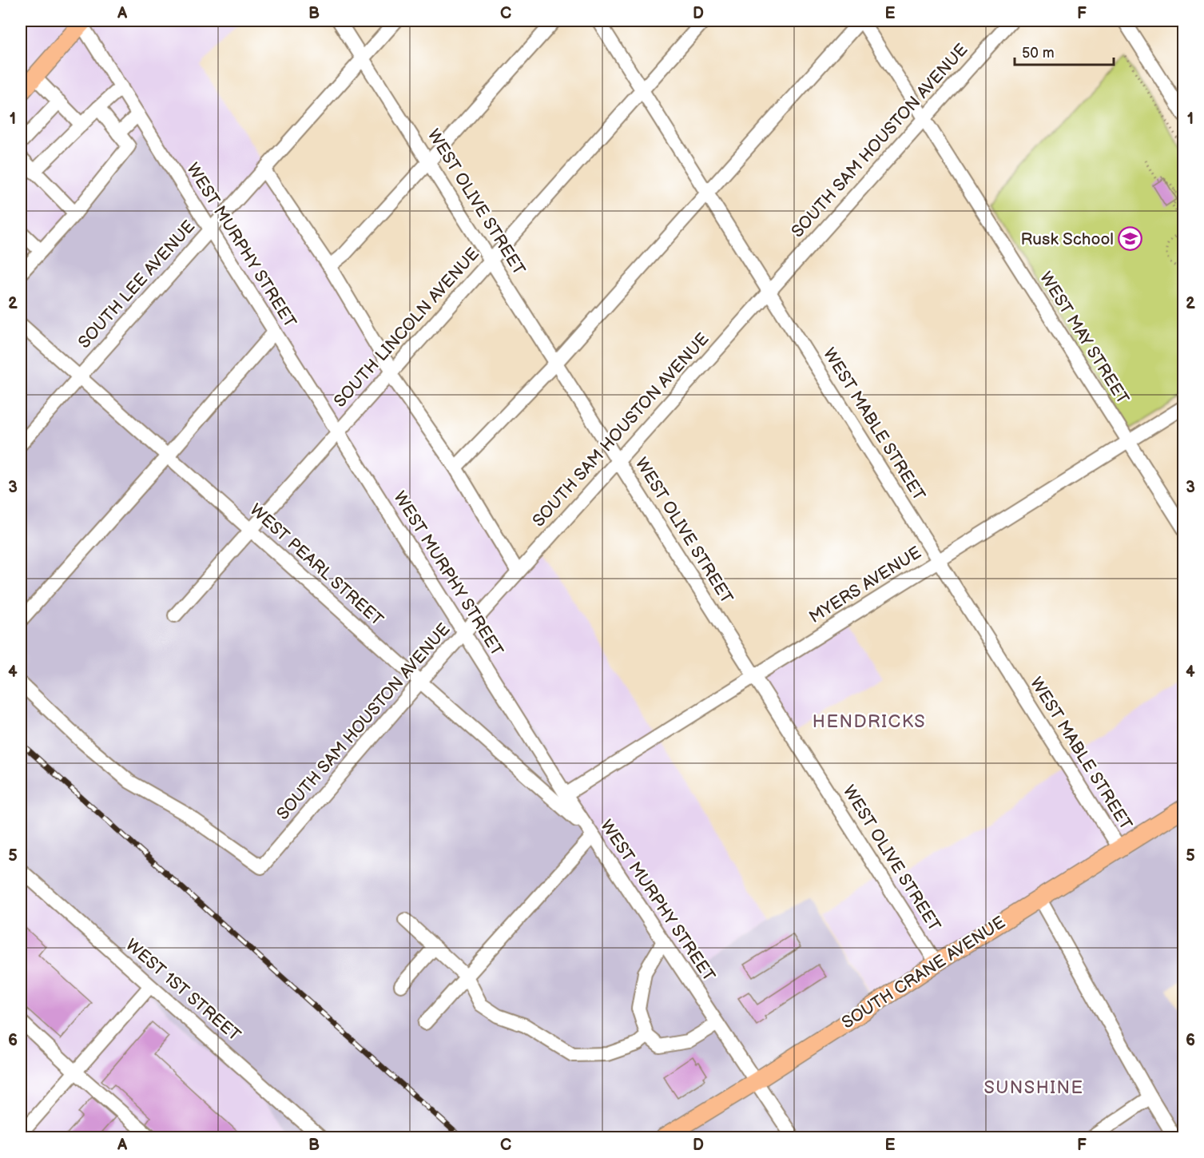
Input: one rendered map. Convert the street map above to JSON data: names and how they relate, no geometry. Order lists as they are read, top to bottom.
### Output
{
  "streets": {
    "main road": ["SOUTH CRANE AVENUE"],
    "street": [
      "SOUTH SAM HOUSTON AVENUE",
      "WEST OLIVE STREET",
      "WEST MURPHY STREET",
      "SOUTH LEE AVENUE",
      "SOUTH LINCOLN AVENUE",
      "WEST MAY STREET",
      "WEST MABLE STREET",
      "WEST PEARL STREET",
      "MYERS AVENUE",
      "WEST 1ST STREET"
    ]
  },
  "crossings": [
    ["SOUTH SAM HOUSTON AVENUE", "WEST OLIVE STREET"],
    ["SOUTH SAM HOUSTON AVENUE", "WEST MURPHY STREET"],
    ["SOUTH SAM HOUSTON AVENUE", "WEST MAY STREET"],
    ["SOUTH SAM HOUSTON AVENUE", "WEST MABLE STREET"],
    ["SOUTH SAM HOUSTON AVENUE", "WEST PEARL STREET"],
    ["WEST OLIVE STREET", "SOUTH LEE AVENUE"],
    ["WEST OLIVE STREET", "SOUTH LINCOLN AVENUE"],
    ["WEST OLIVE STREET", "MYERS AVENUE"],
    ["WEST OLIVE STREET", "SOUTH CRANE AVENUE"],
    ["WEST MURPHY STREET", "SOUTH LEE AVENUE"],
    ["WEST MURPHY STREET", "SOUTH LINCOLN AVENUE"],
    ["WEST MURPHY STREET", "WEST PEARL STREET"],
    ["WEST MURPHY STREET", "MYERS AVENUE"],
    ["WEST MURPHY STREET", "SOUTH CRANE AVENUE"],
    ["SOUTH LEE AVENUE", "WEST PEARL STREET"],
    ["SOUTH LINCOLN AVENUE", "WEST MABLE STREET"],
    ["SOUTH LINCOLN AVENUE", "WEST PEARL STREET"],
    ["WEST MAY STREET", "MYERS AVENUE"],
    ["WEST MABLE STREET", "MYERS AVENUE"],
    ["WEST MABLE STREET", "SOUTH CRANE AVENUE"]
  ],
  "districts": ["HENDRICKS", "SUNSHINE"],
  "places": {
    "school or university": ["Rusk School"]
  },
  "scale_bar": "50 m",
  "grid": {
    "columns": [
      "A",
      "B",
      "C",
      "D",
      "E",
      "F"
    ],
    "rows": [
      "1",
      "2",
      "3",
      "4",
      "5",
      "6"
    ]
  }
}
